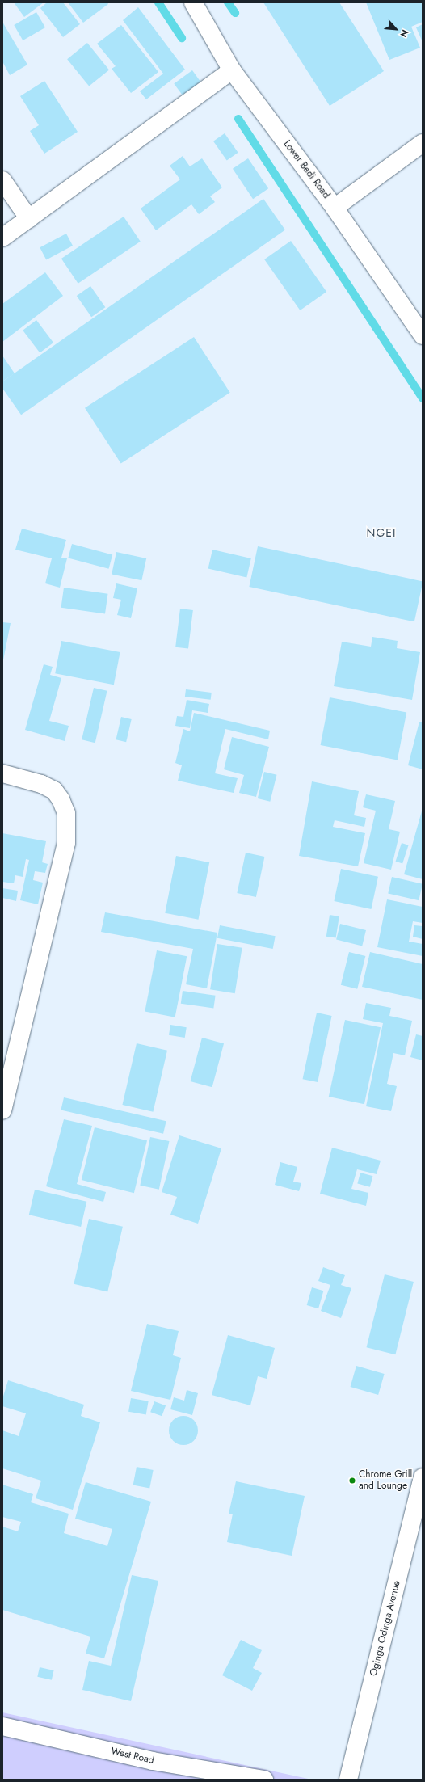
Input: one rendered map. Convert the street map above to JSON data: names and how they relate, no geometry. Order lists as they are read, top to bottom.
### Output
{
  "streets": {
    "street": ["Lower Bedi Road", "Oginga Odinga Avenue", "West Road"]
  },
  "districts": ["NGEI"],
  "places": ["Chrome Grill and Lounge"],
  "north": "bottom right"
}
